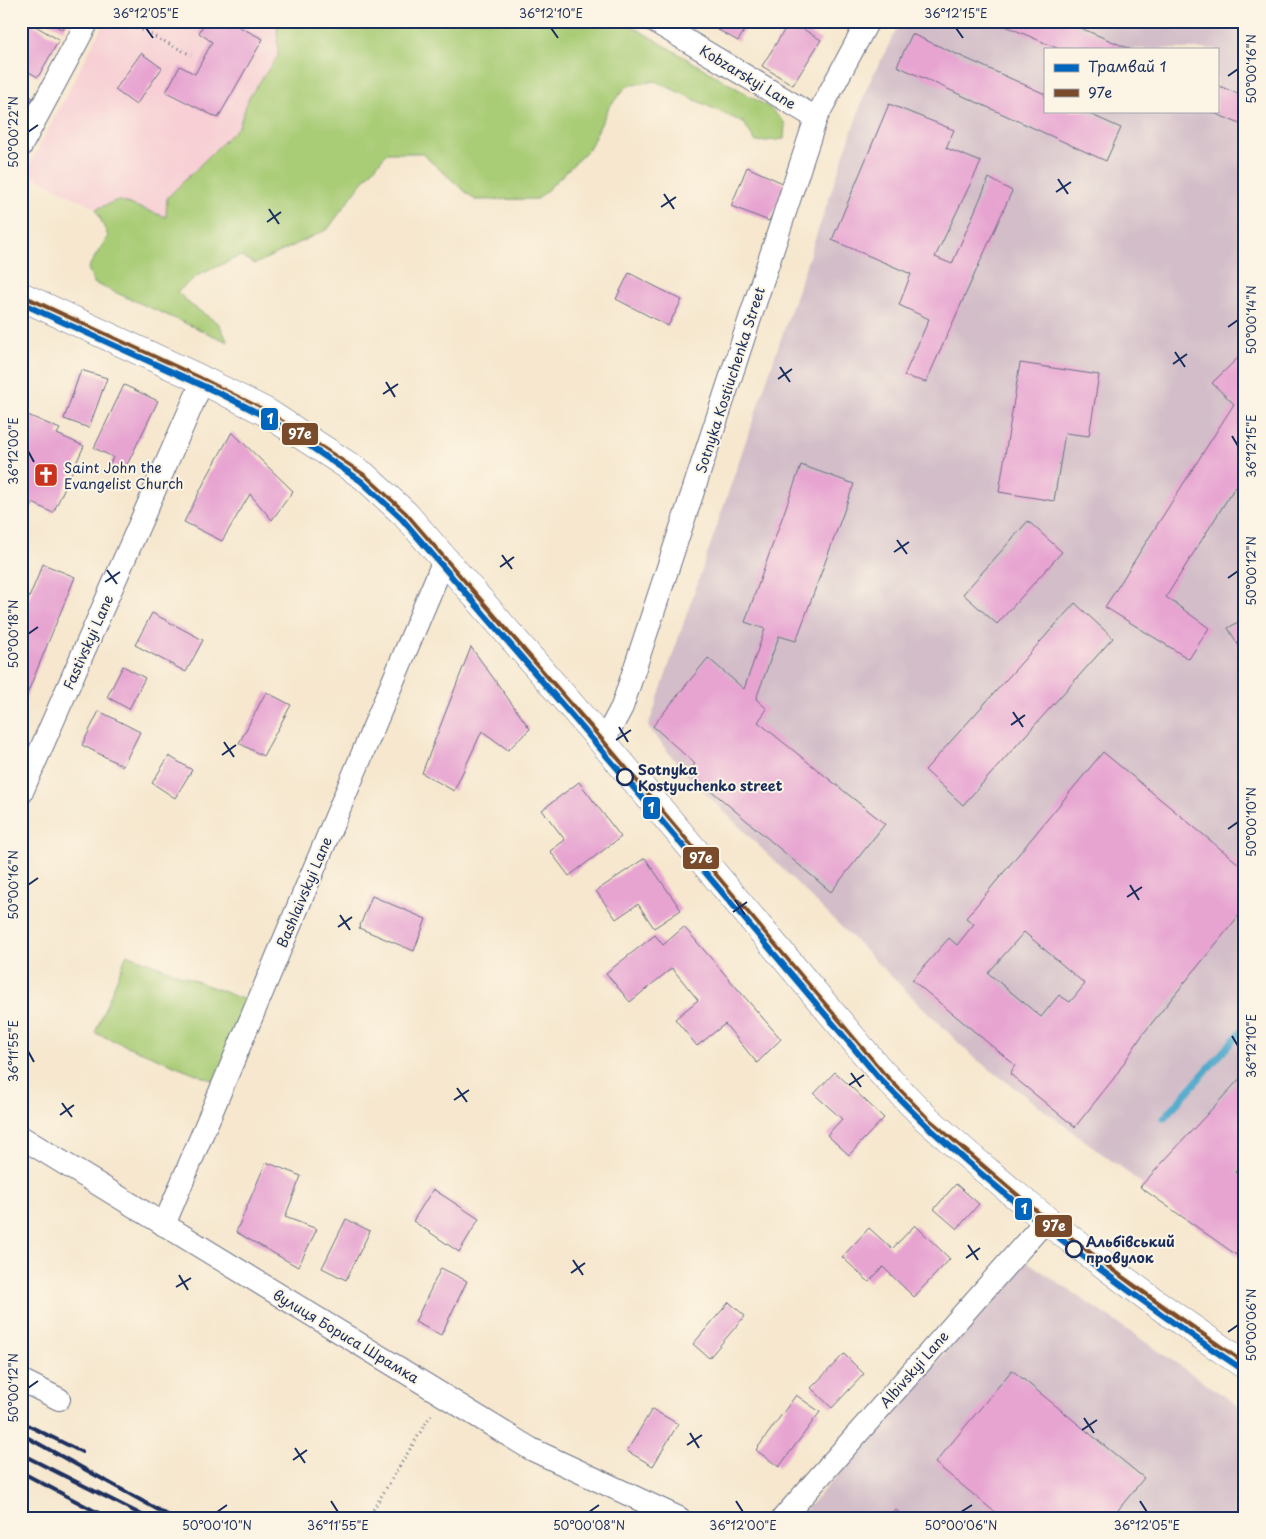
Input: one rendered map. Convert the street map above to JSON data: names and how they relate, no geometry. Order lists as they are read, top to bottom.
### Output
{
  "streets": {
    "street": [
      "Kobzarskyi Lane",
      "Sotnyka Kostiuchenka Street",
      "Fastivskyi Lane",
      "Bashlaivskyi Lane",
      "вулиця Бориса Шрамка",
      "Albivskyi Lane"
    ]
  },
  "crossings": [
    ["Kobzarskyi Lane", "Sotnyka Kostiuchenka Street"],
    ["Bashlaivskyi Lane", "вулиця Бориса Шрамка"]
  ],
  "places": {
    "church": ["Saint John the Evangelist Church"],
    "other": ["Sotnyka Kostyuchenko street", "Альбівський провулок"]
  },
  "lines": ["transit line 97е", "tram line 1"],
  "legend": ["Трамвай 1", "97е"],
  "coordinates": [
    "36°12'05\"E",
    "36°12'10\"E",
    "36°12'15\"E",
    "50°00'16\"N",
    "50°00'22\"N",
    "50°00'14\"N",
    "36°12'00\"E",
    "50°00'12\"N",
    "50°00'18\"N",
    "50°00'10\"N",
    "36°11'55\"E",
    "50°00'06\"N",
    "50°00'08\"N"
  ]
}
